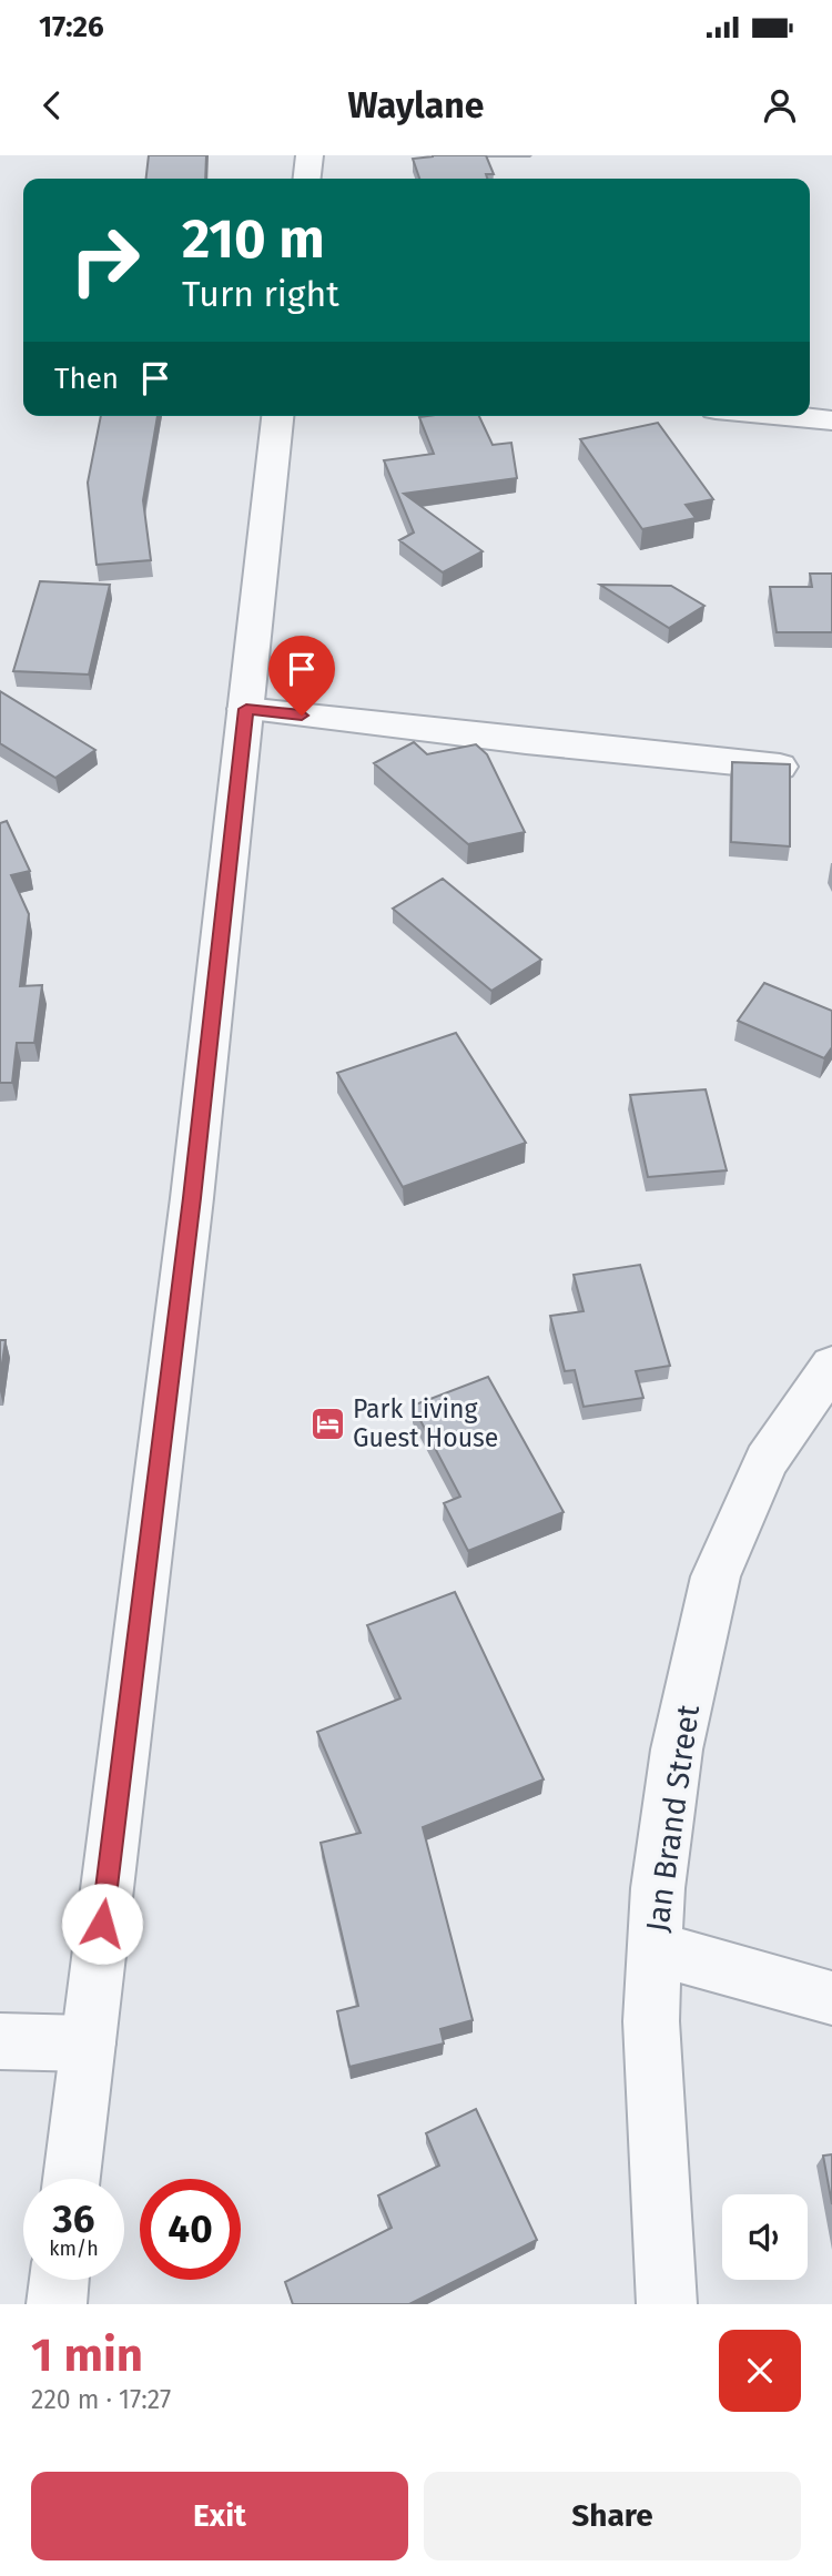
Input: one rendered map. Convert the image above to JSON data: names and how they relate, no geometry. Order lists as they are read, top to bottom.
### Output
{
  "streets": {
    "street": ["Jan Brand Street"]
  },
  "places": {
    "hotel": ["Park Living Guest House"]
  },
  "page": {
    "status": "17:26",
    "header": "Waylane",
    "turn": ["210 m", "Turn right"],
    "then": "Then",
    "speed": "36 km/h",
    "limit": "40",
    "heading": ["1 min", "220 m · 17:27"],
    "buttons": ["Exit", "Share"]
  }
}
